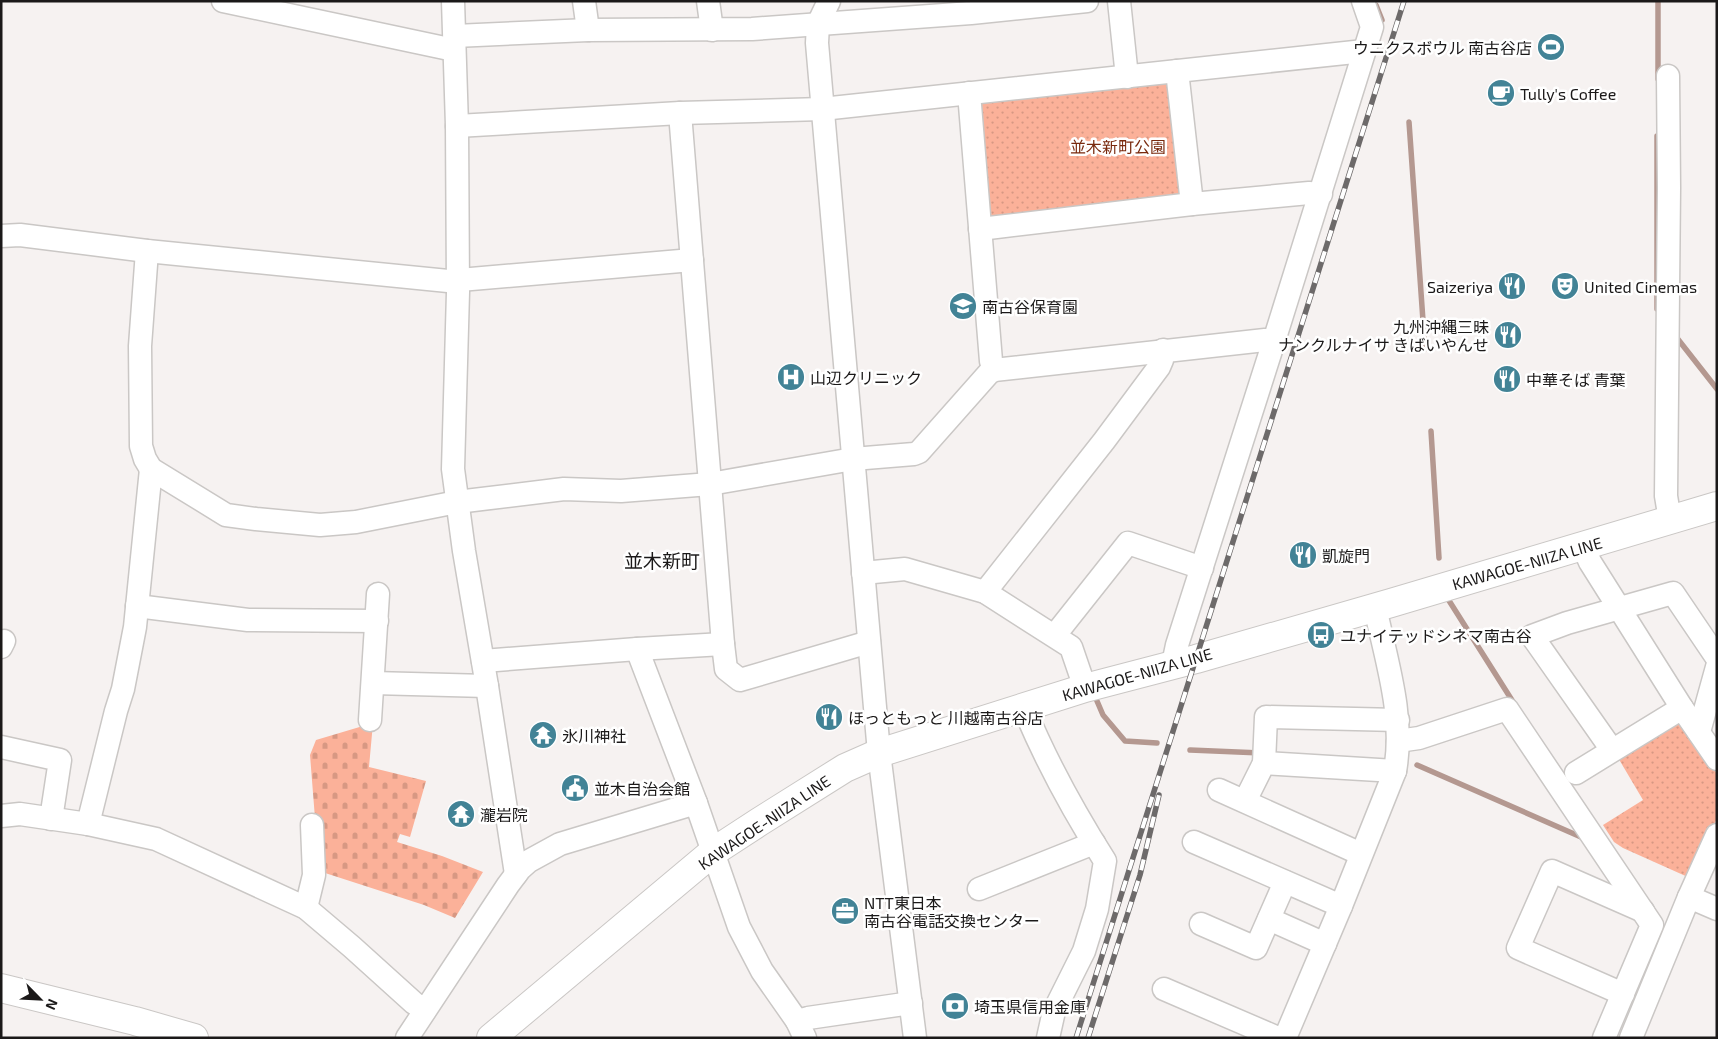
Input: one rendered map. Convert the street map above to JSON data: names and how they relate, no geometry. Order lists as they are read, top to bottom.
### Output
{
  "streets": {
    "main road": ["KAWAGOE-NIIZA LINE"]
  },
  "districts": ["並木新町"],
  "parks": ["並木新町公園"],
  "places": {
    "sports": ["ウニクスボウル 南古谷店"],
    "cafe": ["Tully's Coffee"],
    "restaurant": [
      "Saizeriya",
      "九州沖縄三昧 ナンクルナイサ きばいやんせ",
      "中華そば 青葉",
      "凱旋門",
      "ほっともっと 川越南古谷店"
    ],
    "theatre": ["United Cinemas"],
    "school or university": ["南古谷保育園"],
    "hospital": ["山辺クリニック"],
    "bus stop": ["ユナイテッドシネマ南古谷"],
    "temple": ["氷川神社", "瀧岩院"],
    "public building": ["並木自治会館"],
    "office": ["NTT東日本 南古谷電話交換センター"],
    "bank": ["埼玉県信用金庫"]
  },
  "north": "bottom right"
}
